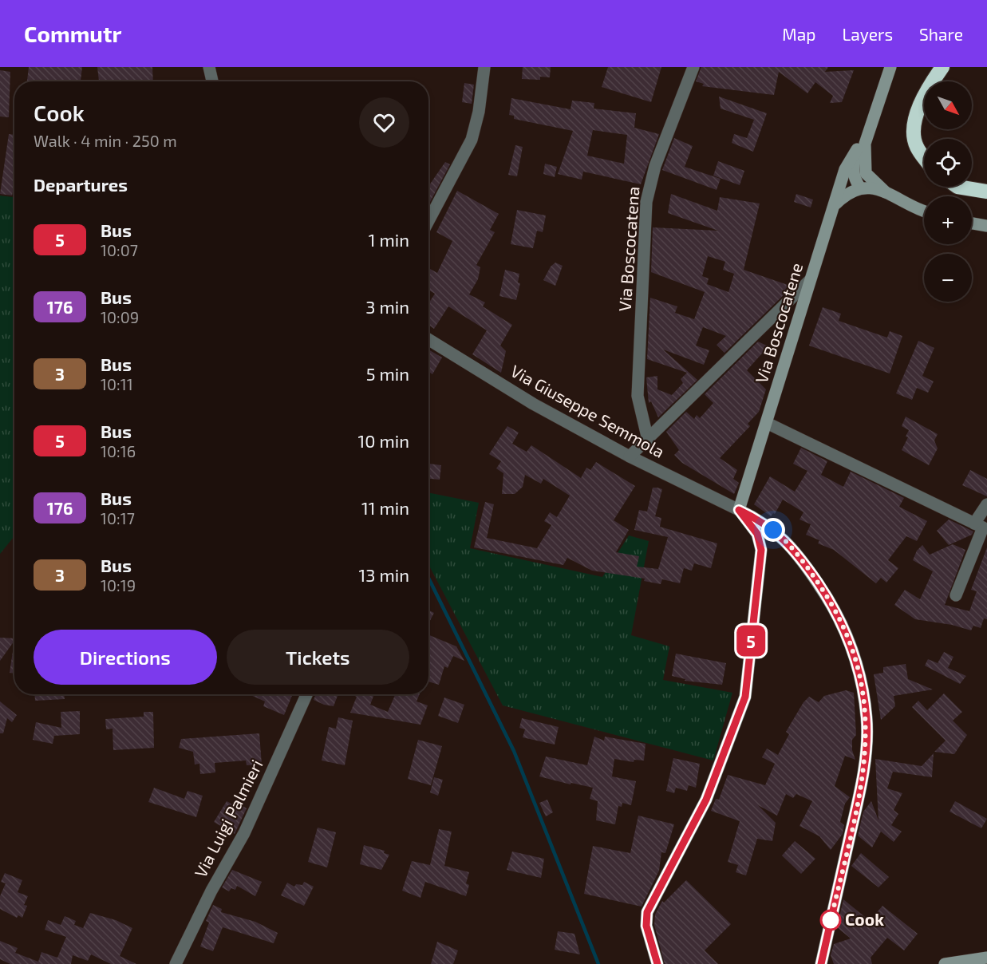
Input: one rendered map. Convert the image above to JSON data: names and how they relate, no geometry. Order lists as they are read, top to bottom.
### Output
{
  "streets": {
    "street": [
      "Via Boscocatena",
      "Via Boscocatene",
      "Via Giuseppe Semmola",
      "Via Luigi Palmieri"
    ]
  },
  "crossings": [
    ["Via Boscocatene", "Via Giuseppe Semmola"]
  ],
  "places": ["Cook"],
  "lines": ["bus line 5"],
  "north": "bottom right",
  "page": {
    "header": "Commutr",
    "nav": ["Map", "Layers", "Share"],
    "on_map": "5",
    "map_buttons": ["+", "−"],
    "heading": [
      ["Cook", "Walk · 4 min · 250 m"],
      "Departures"
    ],
    "list": [
      {
        "mark": "5",
        "name": "Bus",
        "note": "10:07",
        "value": "1 min"
      },
      {
        "mark": "176",
        "name": "Bus",
        "note": "10:09",
        "value": "3 min"
      },
      {
        "mark": "3",
        "name": "Bus",
        "note": "10:11",
        "value": "5 min"
      },
      {
        "mark": "5",
        "name": "Bus",
        "note": "10:16",
        "value": "10 min"
      },
      {
        "mark": "176",
        "name": "Bus",
        "note": "10:17",
        "value": "11 min"
      },
      {
        "mark": "3",
        "name": "Bus",
        "note": "10:19",
        "value": "13 min"
      }
    ],
    "buttons": ["Directions", "Tickets"]
  }
}
